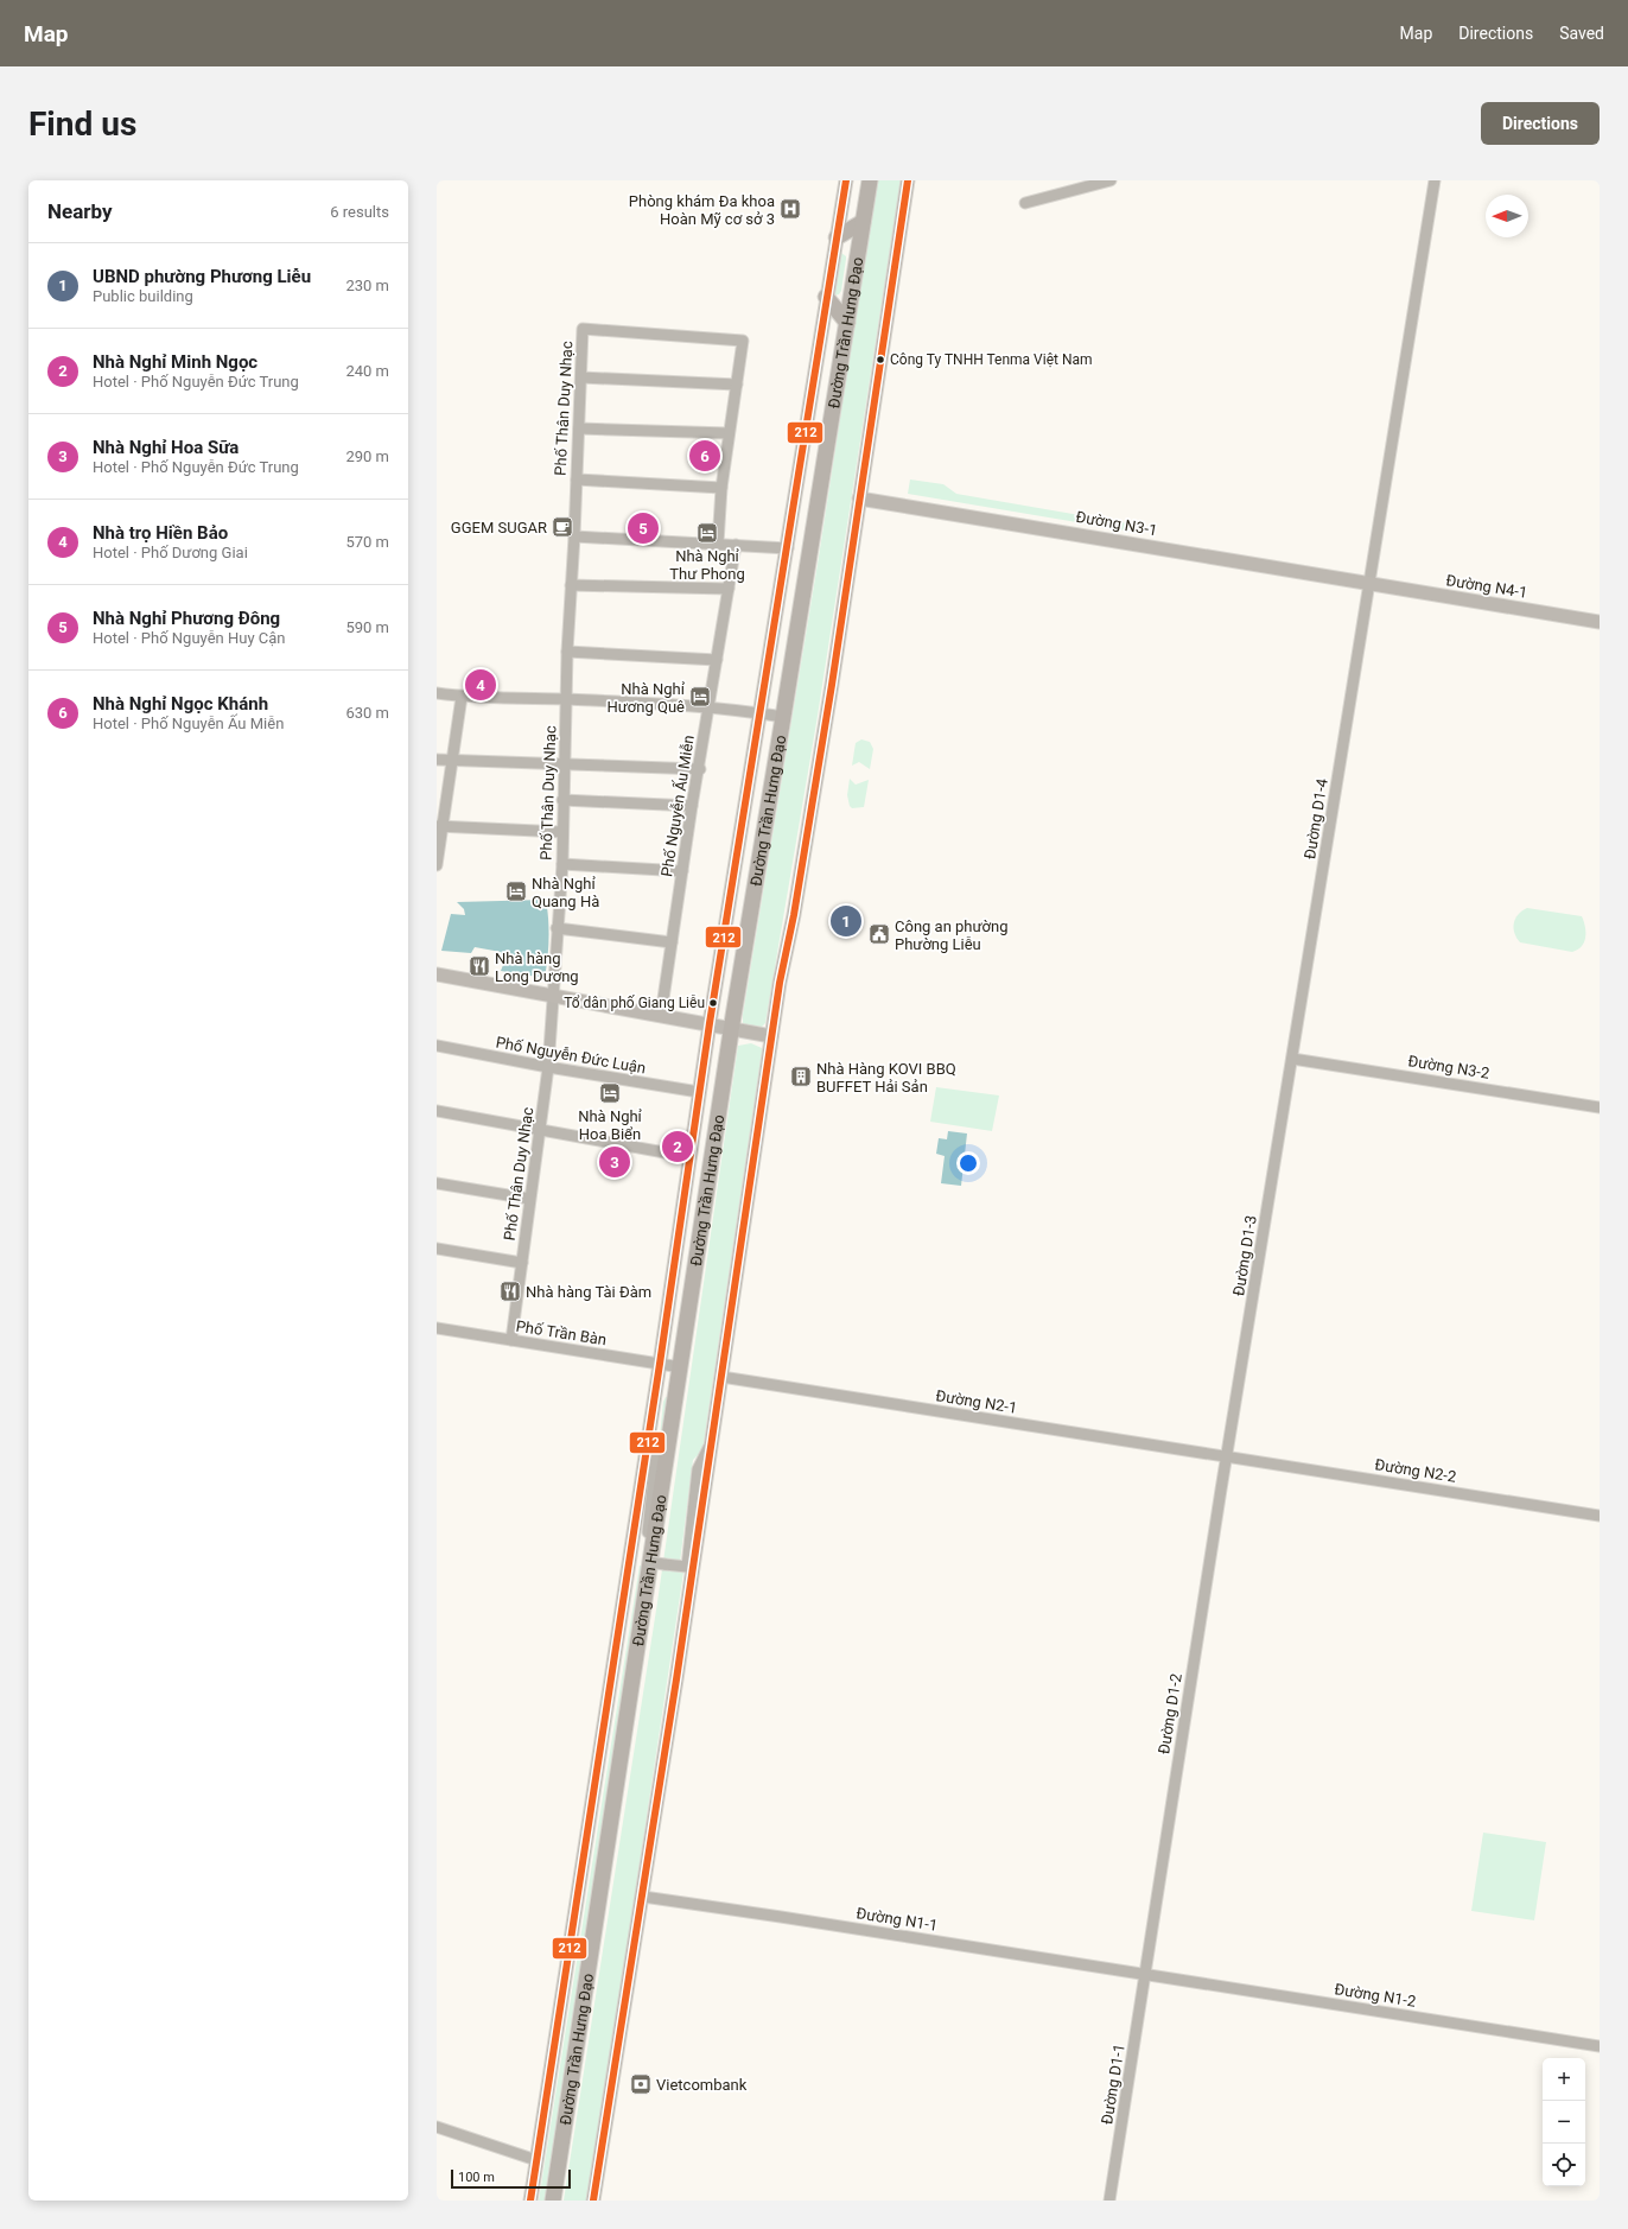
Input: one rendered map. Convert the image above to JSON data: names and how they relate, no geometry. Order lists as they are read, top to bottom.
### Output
{
  "streets": {
    "highway": ["Đường Trần Hưng Đạo"],
    "main road": ["Đường N3-1", "Đường N4-1"],
    "street": [
      "Phố Thân Duy Nhạc",
      "Phố Nguyễn Ấu Miễn",
      "Đường D1-4",
      "Phố Nguyễn Đức Luận",
      "Đường N3-2",
      "Đường D1-3",
      "Phố Trần Bàn",
      "Đường N2-1",
      "Đường N2-2",
      "Đường D1-2",
      "Đường N1-1",
      "Đường N1-2",
      "Đường D1-1"
    ]
  },
  "crossings": [
    ["Đường Trần Hưng Đạo", "Phố Nguyễn Đức Luận"],
    ["Đường Trần Hưng Đạo", "Phố Trần Bàn"],
    ["Phố Thân Duy Nhạc", "Phố Nguyễn Đức Luận"],
    ["Phố Thân Duy Nhạc", "Phố Trần Bàn"],
    ["Đường N3-1", "Đường N4-1"],
    ["Đường N3-1", "Đường D1-4"],
    ["Đường N4-1", "Đường D1-4"],
    ["Đường D1-4", "Đường N3-2"],
    ["Đường D1-4", "Đường D1-3"],
    ["Đường N3-2", "Đường D1-3"],
    ["Đường D1-3", "Đường N2-1"],
    ["Đường D1-3", "Đường N2-2"],
    ["Đường D1-3", "Đường D1-2"],
    ["Đường N2-1", "Đường N2-2"],
    ["Đường N2-1", "Đường D1-2"],
    ["Đường N2-2", "Đường D1-2"],
    ["Đường D1-2", "Đường N1-1"],
    ["Đường D1-2", "Đường N1-2"],
    ["Đường D1-2", "Đường D1-1"],
    ["Đường N1-1", "Đường N1-2"],
    ["Đường N1-1", "Đường D1-1"],
    ["Đường N1-2", "Đường D1-1"]
  ],
  "places": {
    "hospital": ["Phòng khám Đa khoa Hoàn Mỹ cơ sở 3"],
    "other": ["Công Ty TNHH Tenma Việt Nam", "Tổ dân phố Giang Liễu"],
    "cafe": ["GGEM SUGAR"],
    "hotel": [
      "Nhà Nghỉ Thư Phong",
      "Nhà Nghỉ Hương Quê",
      "Nhà Nghỉ Quang Hà",
      "Nhà Nghỉ Hoa Biển"
    ],
    "public building": ["Công an phường Phường Liễu"],
    "restaurant": ["Nhà hàng Long Dương", "Nhà hàng Tài Đàm"],
    "building": ["Nhà Hàng KOVI BBQ BUFFET Hải Sản"],
    "bank": ["Vietcombank"]
  },
  "lines": ["transit line 212"],
  "scale_bar": "100 m",
  "north": "left",
  "page": {
    "header": "Map",
    "nav": ["Map", "Directions", "Saved"],
    "buttons": "Directions",
    "title": "Find us",
    "heading": ["Nearby", "6 results"],
    "list": [
      {
        "mark": "1",
        "name": "UBND phường Phương Liễu",
        "note": "Public building",
        "value": "230 m"
      },
      {
        "mark": "2",
        "name": "Nhà Nghỉ Minh Ngọc",
        "note": "Hotel · Phố Nguyễn Đức Trung",
        "value": "240 m"
      },
      {
        "mark": "3",
        "name": "Nhà Nghỉ Hoa Sữa",
        "note": "Hotel · Phố Nguyễn Đức Trung",
        "value": "290 m"
      },
      {
        "mark": "4",
        "name": "Nhà trọ Hiền Bảo",
        "note": "Hotel · Phố Dương Giai",
        "value": "570 m"
      },
      {
        "mark": "5",
        "name": "Nhà Nghỉ Phương Đông",
        "note": "Hotel · Phố Nguyễn Huy Cận",
        "value": "590 m"
      },
      {
        "mark": "6",
        "name": "Nhà Nghỉ Ngọc Khánh",
        "note": "Hotel · Phố Nguyễn Ấu Miễn",
        "value": "630 m"
      }
    ],
    "pins": [
      "6",
      "5",
      "4",
      "1",
      "2",
      "3"
    ],
    "map_buttons": ["+", "−"],
    "scale": "100 m"
  }
}
